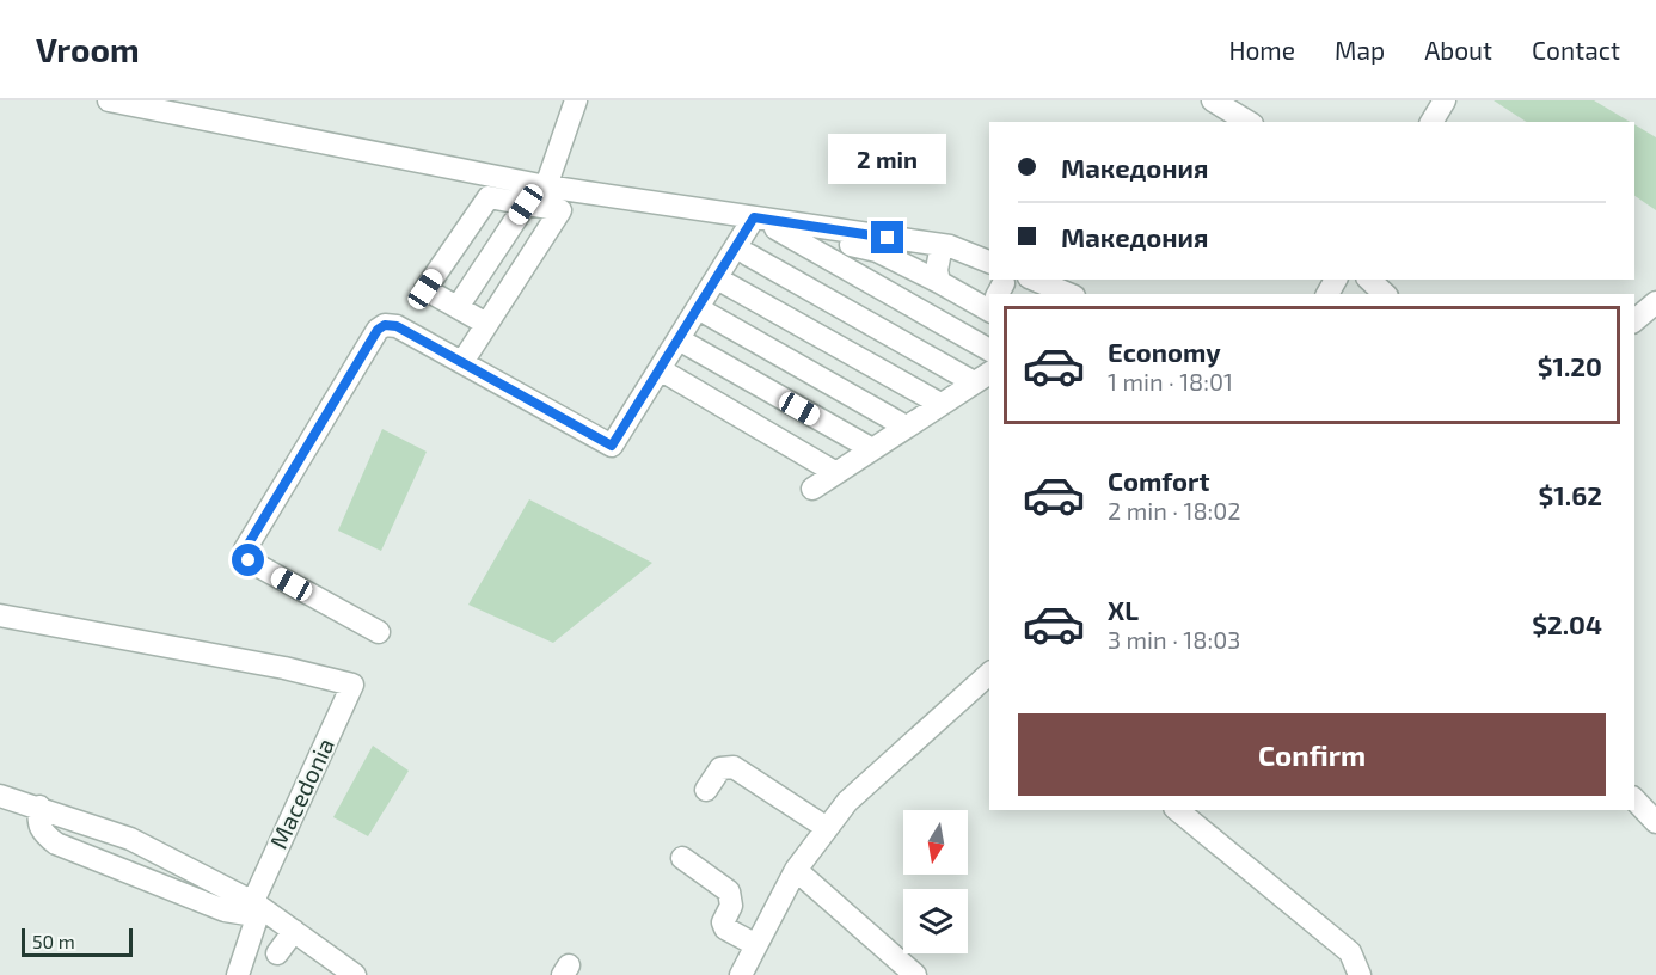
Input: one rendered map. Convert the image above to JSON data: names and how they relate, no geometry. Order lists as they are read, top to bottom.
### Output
{
  "streets": {
    "street": ["Macedonia"]
  },
  "scale_bar": "50 m",
  "north": "bottom",
  "page": {
    "header": "Vroom",
    "nav": [
      "Home",
      "Map",
      "About",
      "Contact"
    ],
    "banner": ["Македония", "Македония"],
    "bubble": "2 min",
    "list": [
      {
        "name": "Economy",
        "note": "1 min · 18:01",
        "value": "$1.20"
      },
      {
        "name": "Comfort",
        "note": "2 min · 18:02",
        "value": "$1.62"
      },
      {
        "name": "XL",
        "note": "3 min · 18:03",
        "value": "$2.04"
      }
    ],
    "buttons": "Confirm",
    "scale": "50 m"
  }
}
